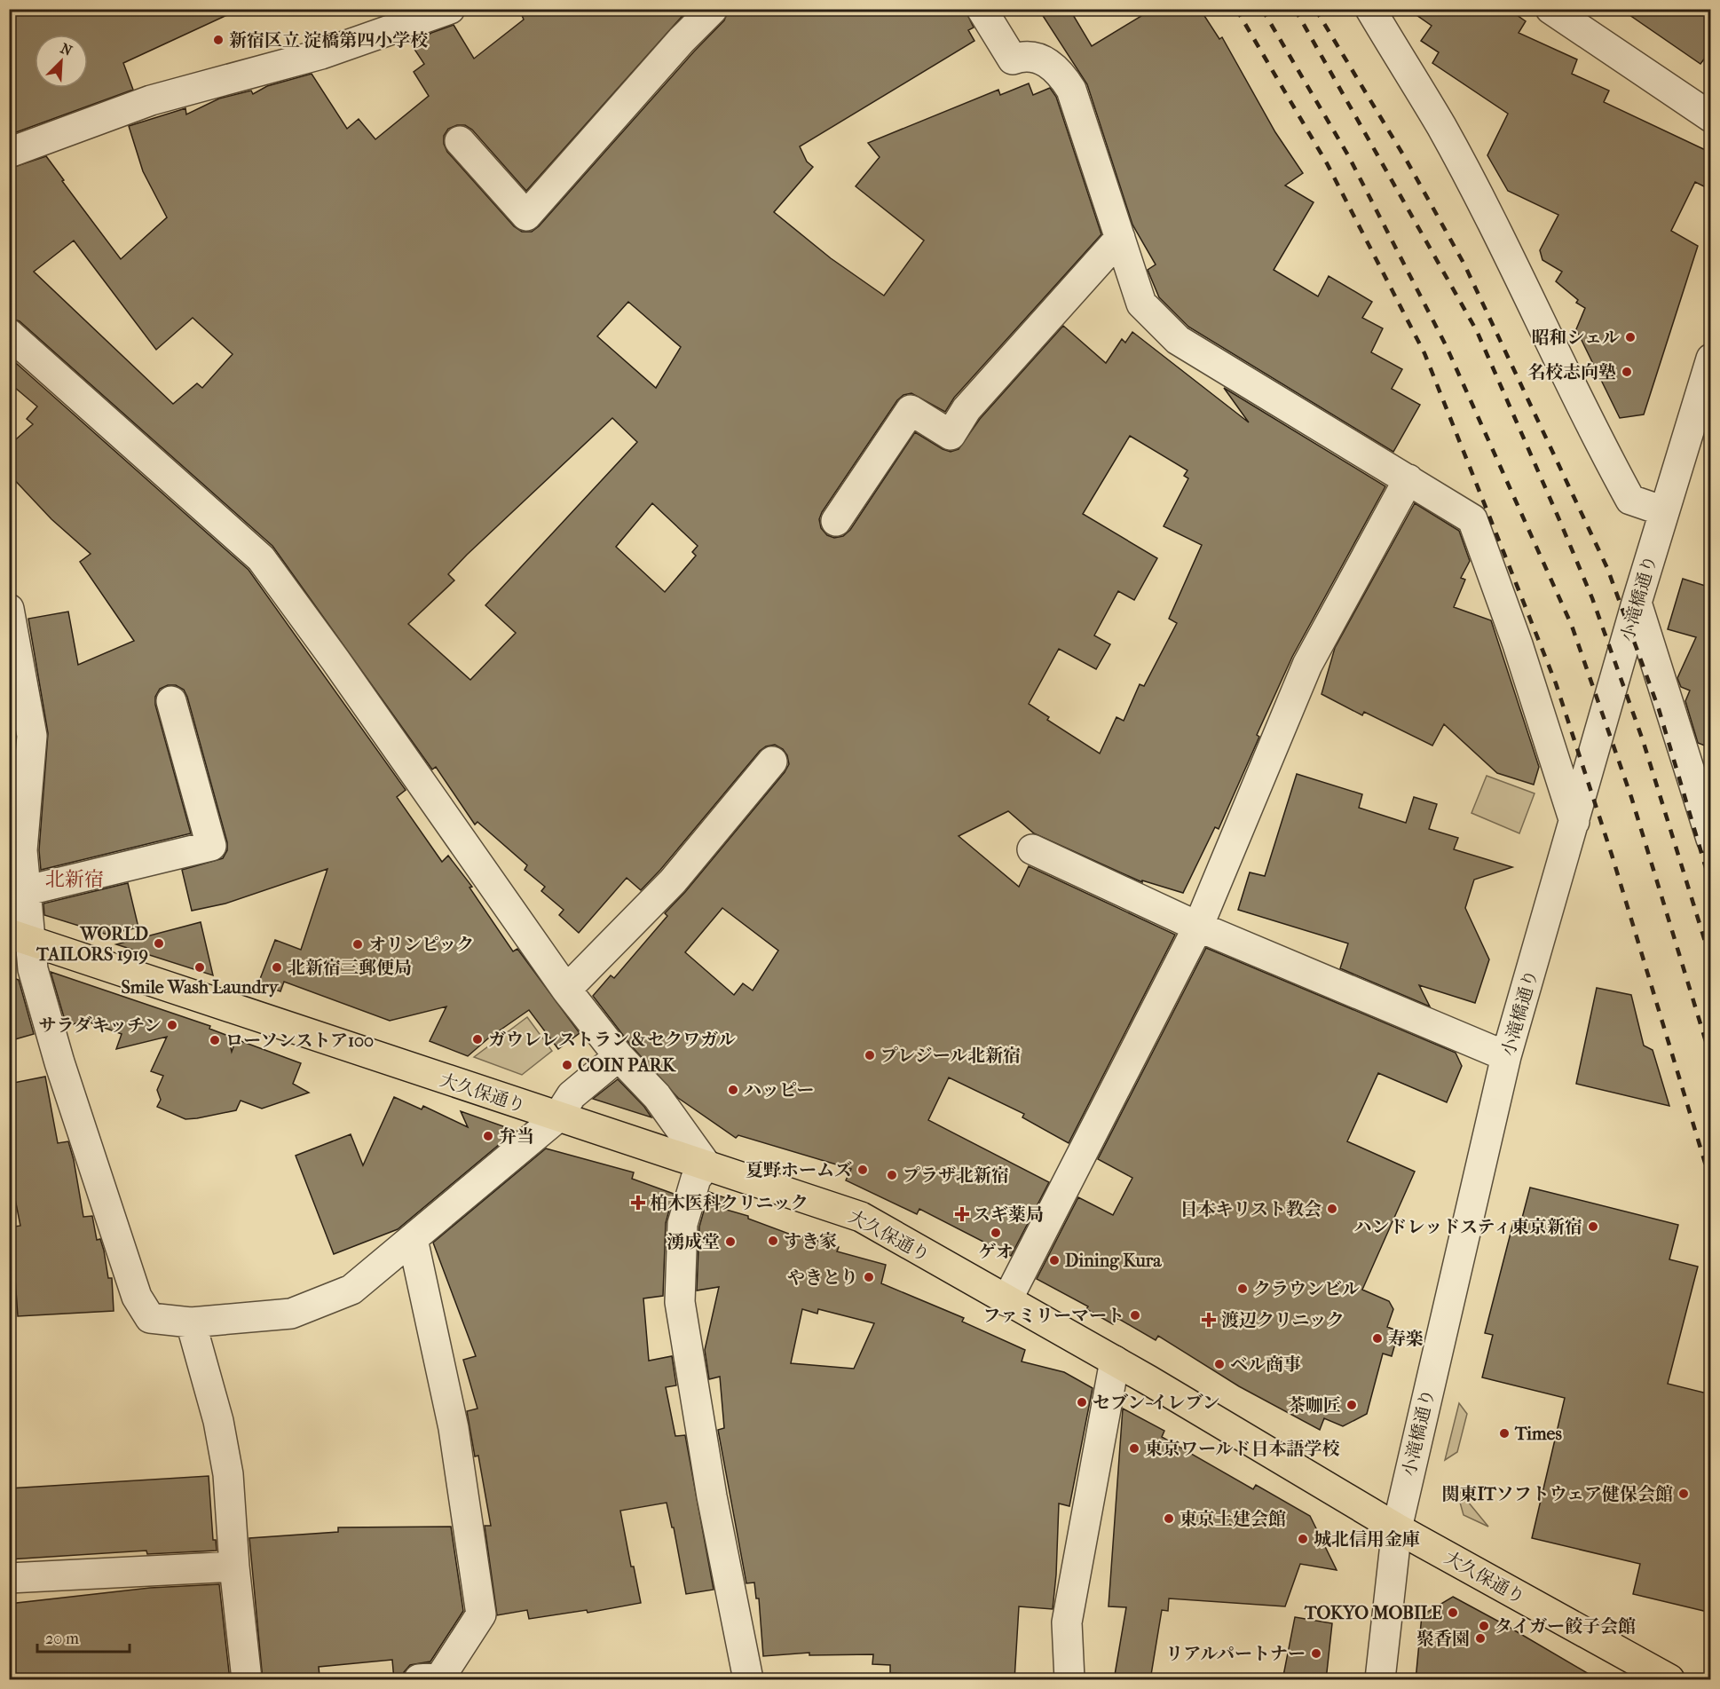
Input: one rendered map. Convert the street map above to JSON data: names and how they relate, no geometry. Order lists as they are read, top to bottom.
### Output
{
  "streets": {
    "main road": ["大久保通り"],
    "street": ["小滝橋通り"]
  },
  "crossings": [
    ["小滝橋通り", "大久保通り"]
  ],
  "districts": ["北新宿"],
  "places": {
    "other": [
      "新宿区立 淀橋第四小学校",
      "昭和シェル",
      "名校志向塾",
      "WORLD TAILORS 1919",
      "オリンピック",
      "Smile Wash Laundry",
      "北新宿三郵便局",
      "サラダキッチン",
      "ガウレレストラン＆セクワガル",
      "ローソンストア100",
      "プレジール北新宿",
      "COIN PARK",
      "ハッピー",
      "弁当",
      "夏野ホームズ",
      "プラザ北新宿",
      "日本キリスト教会",
      "ハンドレッドスティ東京新宿",
      "ゲオ",
      "すき家",
      "湧成堂",
      "Dining Kura",
      "やきとり",
      "クラウンビル",
      "ファミリーマート",
      "寿楽",
      "ベル商事",
      "セブン-イレブン",
      "茶咖匠",
      "Times",
      "東京ワールド日本語学校",
      "関東ITソフトウェア健保会館",
      "東京土建会館",
      "城北信用金庫",
      "TOKYO MOBILE",
      "タイガー餃子会館",
      "聚香園",
      "リアルパートナー"
    ],
    "health": ["柏木医科クリニック", "スギ薬局", "渡辺クリニック"]
  },
  "scale_bar": "20 m",
  "north": "top right"
}
